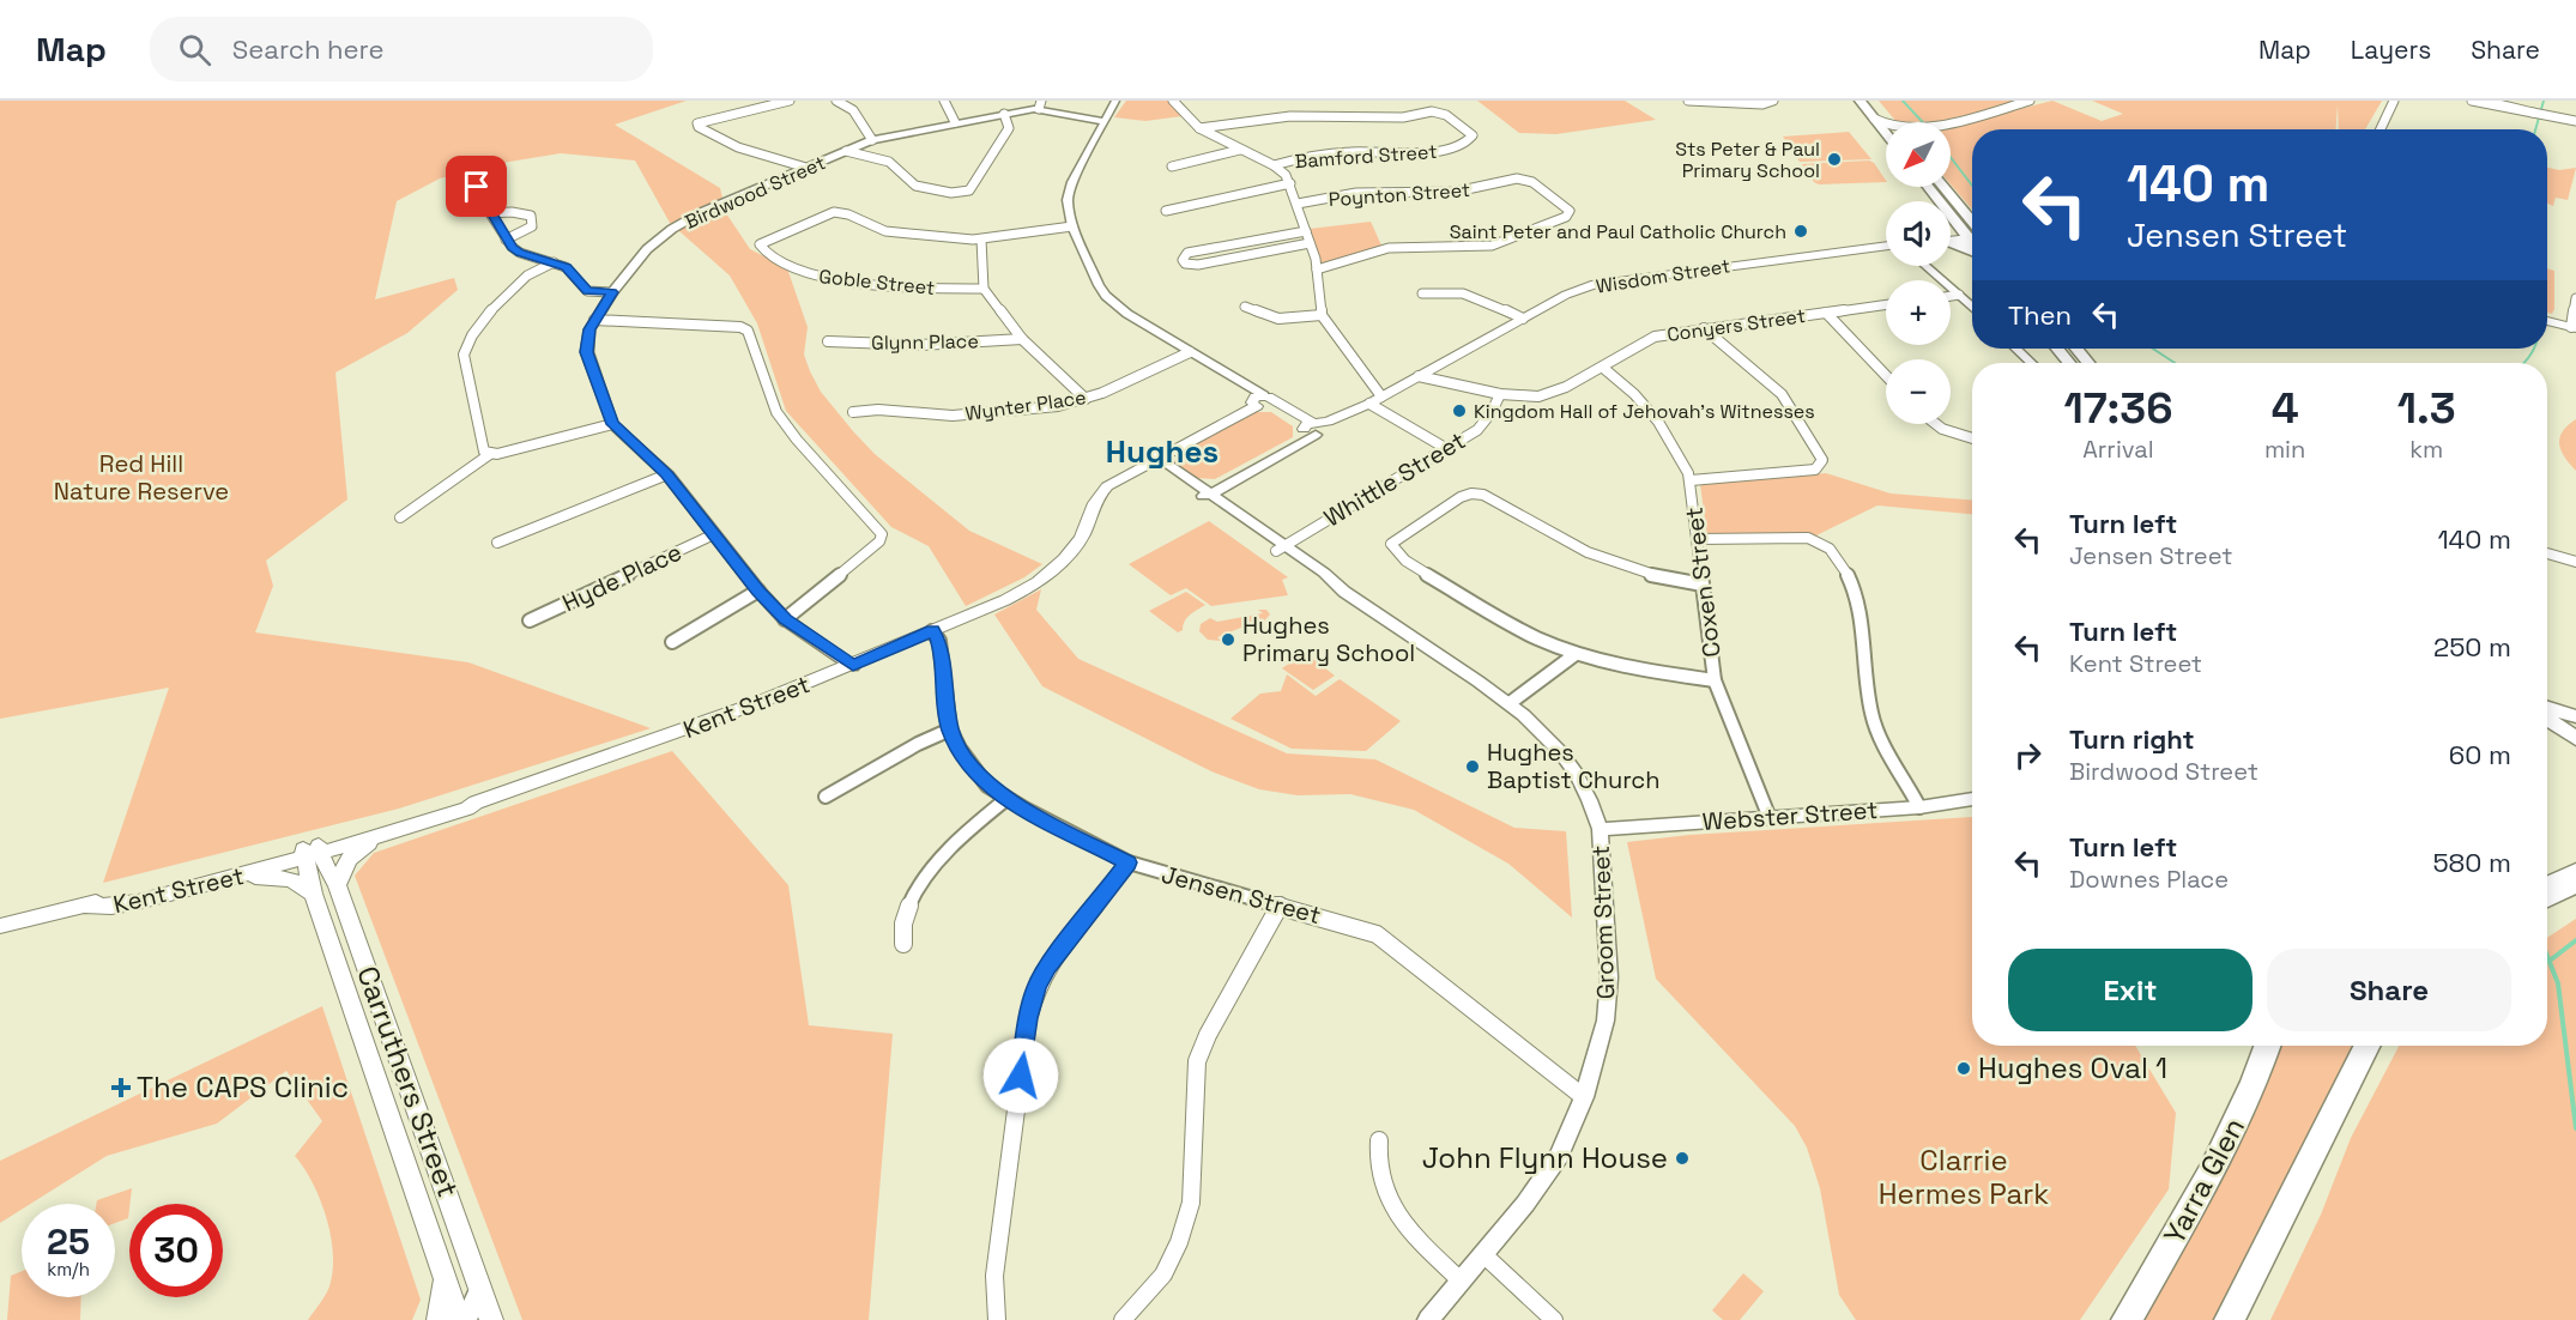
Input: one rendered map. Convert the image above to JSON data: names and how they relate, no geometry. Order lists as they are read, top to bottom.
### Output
{
  "streets": {
    "highway": ["Yarra Glen"],
    "main road": ["Wisdom Street", "Kent Street", "Carruthers Street"],
    "street": [
      "Bamford Street",
      "Birdwood Street",
      "Poynton Street",
      "Goble Street",
      "Conyers Street",
      "Glynn Place",
      "Wynter Place",
      "Whittle Street",
      "Hyde Place",
      "Coxen Street",
      "Webster Street",
      "Jensen Street",
      "Groom Street"
    ]
  },
  "crossings": [
    ["Birdwood Street", "Hyde Place"],
    ["Birdwood Street", "Kent Street"],
    ["Wisdom Street", "Conyers Street"],
    ["Wisdom Street", "Groom Street"],
    ["Conyers Street", "Whittle Street"],
    ["Conyers Street", "Coxen Street"],
    ["Whittle Street", "Groom Street"],
    ["Coxen Street", "Webster Street"],
    ["Kent Street", "Jensen Street"],
    ["Kent Street", "Groom Street"],
    ["Kent Street", "Carruthers Street"],
    ["Webster Street", "Groom Street"],
    ["Jensen Street", "Groom Street"]
  ],
  "districts": ["Hughes"],
  "parks": ["Red Hill Nature Reserve", "Clarrie Hermes Park"],
  "places": {
    "other": [
      "Sts Peter & Paul Primary School",
      "Saint Peter and Paul Catholic Church",
      "Kingdom Hall of Jehovah's Witnesses",
      "Hughes Primary School",
      "Hughes Baptist Church",
      "Hughes Oval 1",
      "John Flynn House"
    ],
    "health": ["The CAPS Clinic"]
  },
  "north": "bottom left",
  "page": {
    "header": "Map",
    "search": "Search here",
    "nav": ["Map", "Layers", "Share"],
    "map_buttons": ["+", "−"],
    "turn": ["140 m", "Jensen Street"],
    "then": "Then",
    "eta": [
      "17:36",
      "Arrival",
      "4",
      "min",
      "1.3",
      "km"
    ],
    "list": [
      {
        "name": "Turn left",
        "note": "Jensen Street",
        "value": "140 m"
      },
      {
        "name": "Turn left",
        "note": "Kent Street",
        "value": "250 m"
      },
      {
        "name": "Turn right",
        "note": "Birdwood Street",
        "value": "60 m"
      },
      {
        "name": "Turn left",
        "note": "Downes Place",
        "value": "580 m"
      }
    ],
    "buttons": ["Exit", "Share"],
    "speed": "25 km/h",
    "limit": "30"
  }
}
